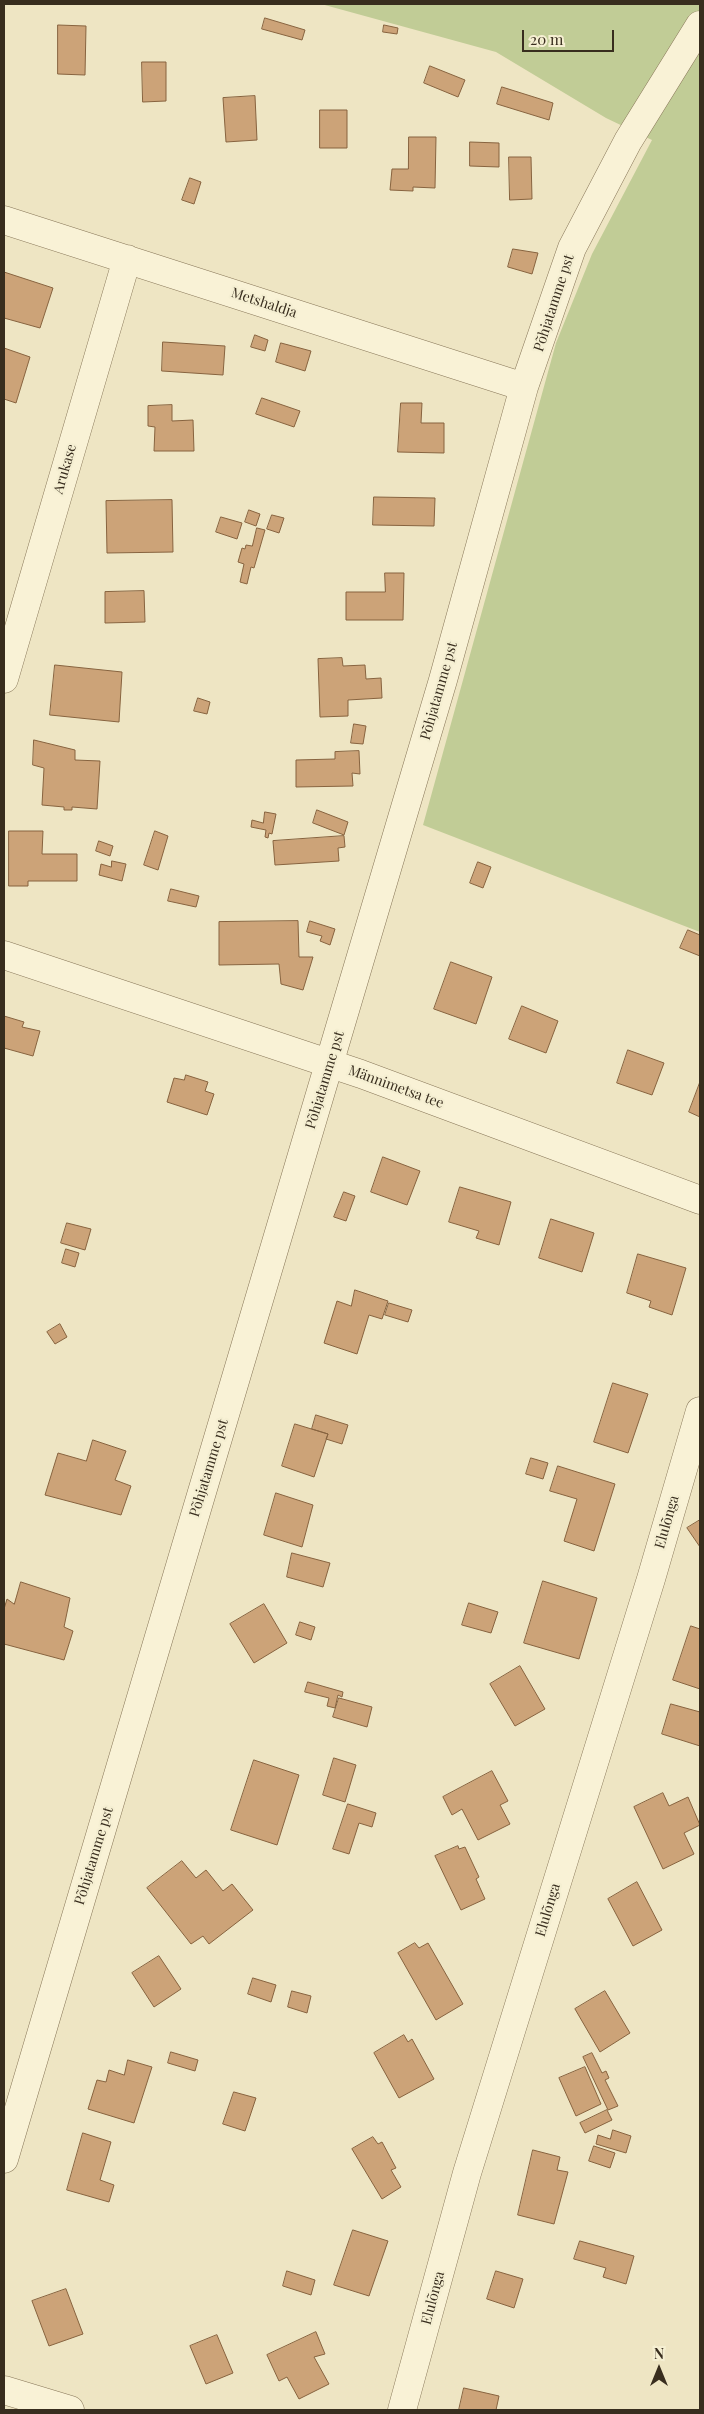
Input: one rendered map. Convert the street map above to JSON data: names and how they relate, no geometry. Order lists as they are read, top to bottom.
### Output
{
  "streets": {
    "street": [
      "Metshaldja",
      "Põhjatamme pst",
      "Arukase",
      "Männimetsa tee",
      "Elulõnga"
    ]
  },
  "crossings": [
    ["Metshaldja", "Põhjatamme pst"],
    ["Metshaldja", "Arukase"],
    ["Põhjatamme pst", "Männimetsa tee"]
  ],
  "scale_bar": "20 m",
  "north": "top"
}
